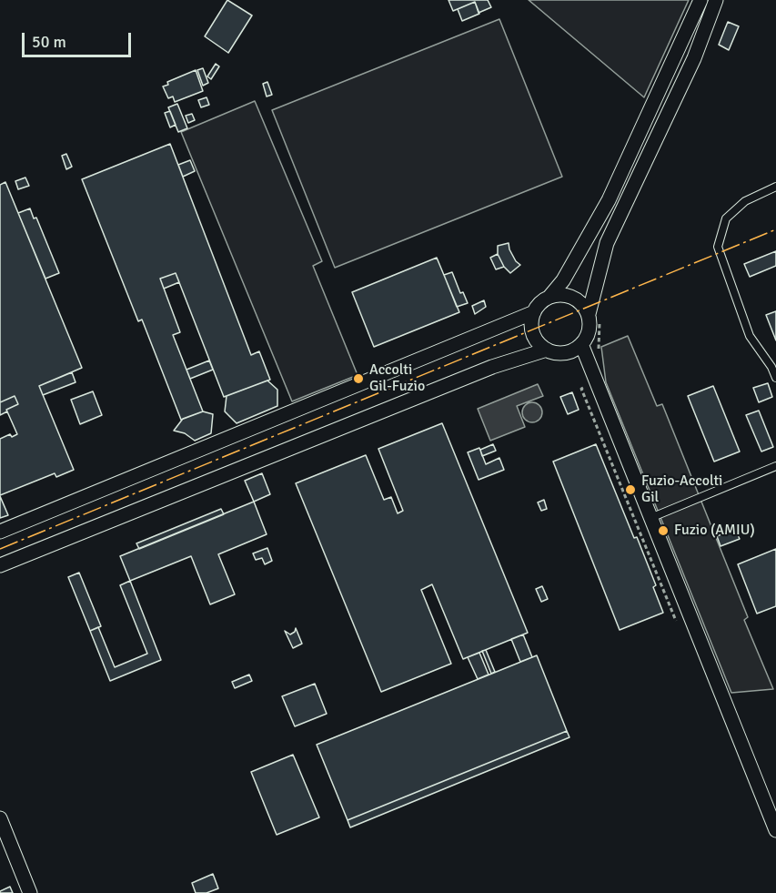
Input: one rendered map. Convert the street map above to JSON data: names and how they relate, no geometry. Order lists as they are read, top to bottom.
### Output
{
  "places": ["Accolti Gil-Fuzio", "Fuzio-Accolti Gil", "Fuzio (AMIU)"],
  "scale_bar": "50 m"
}
